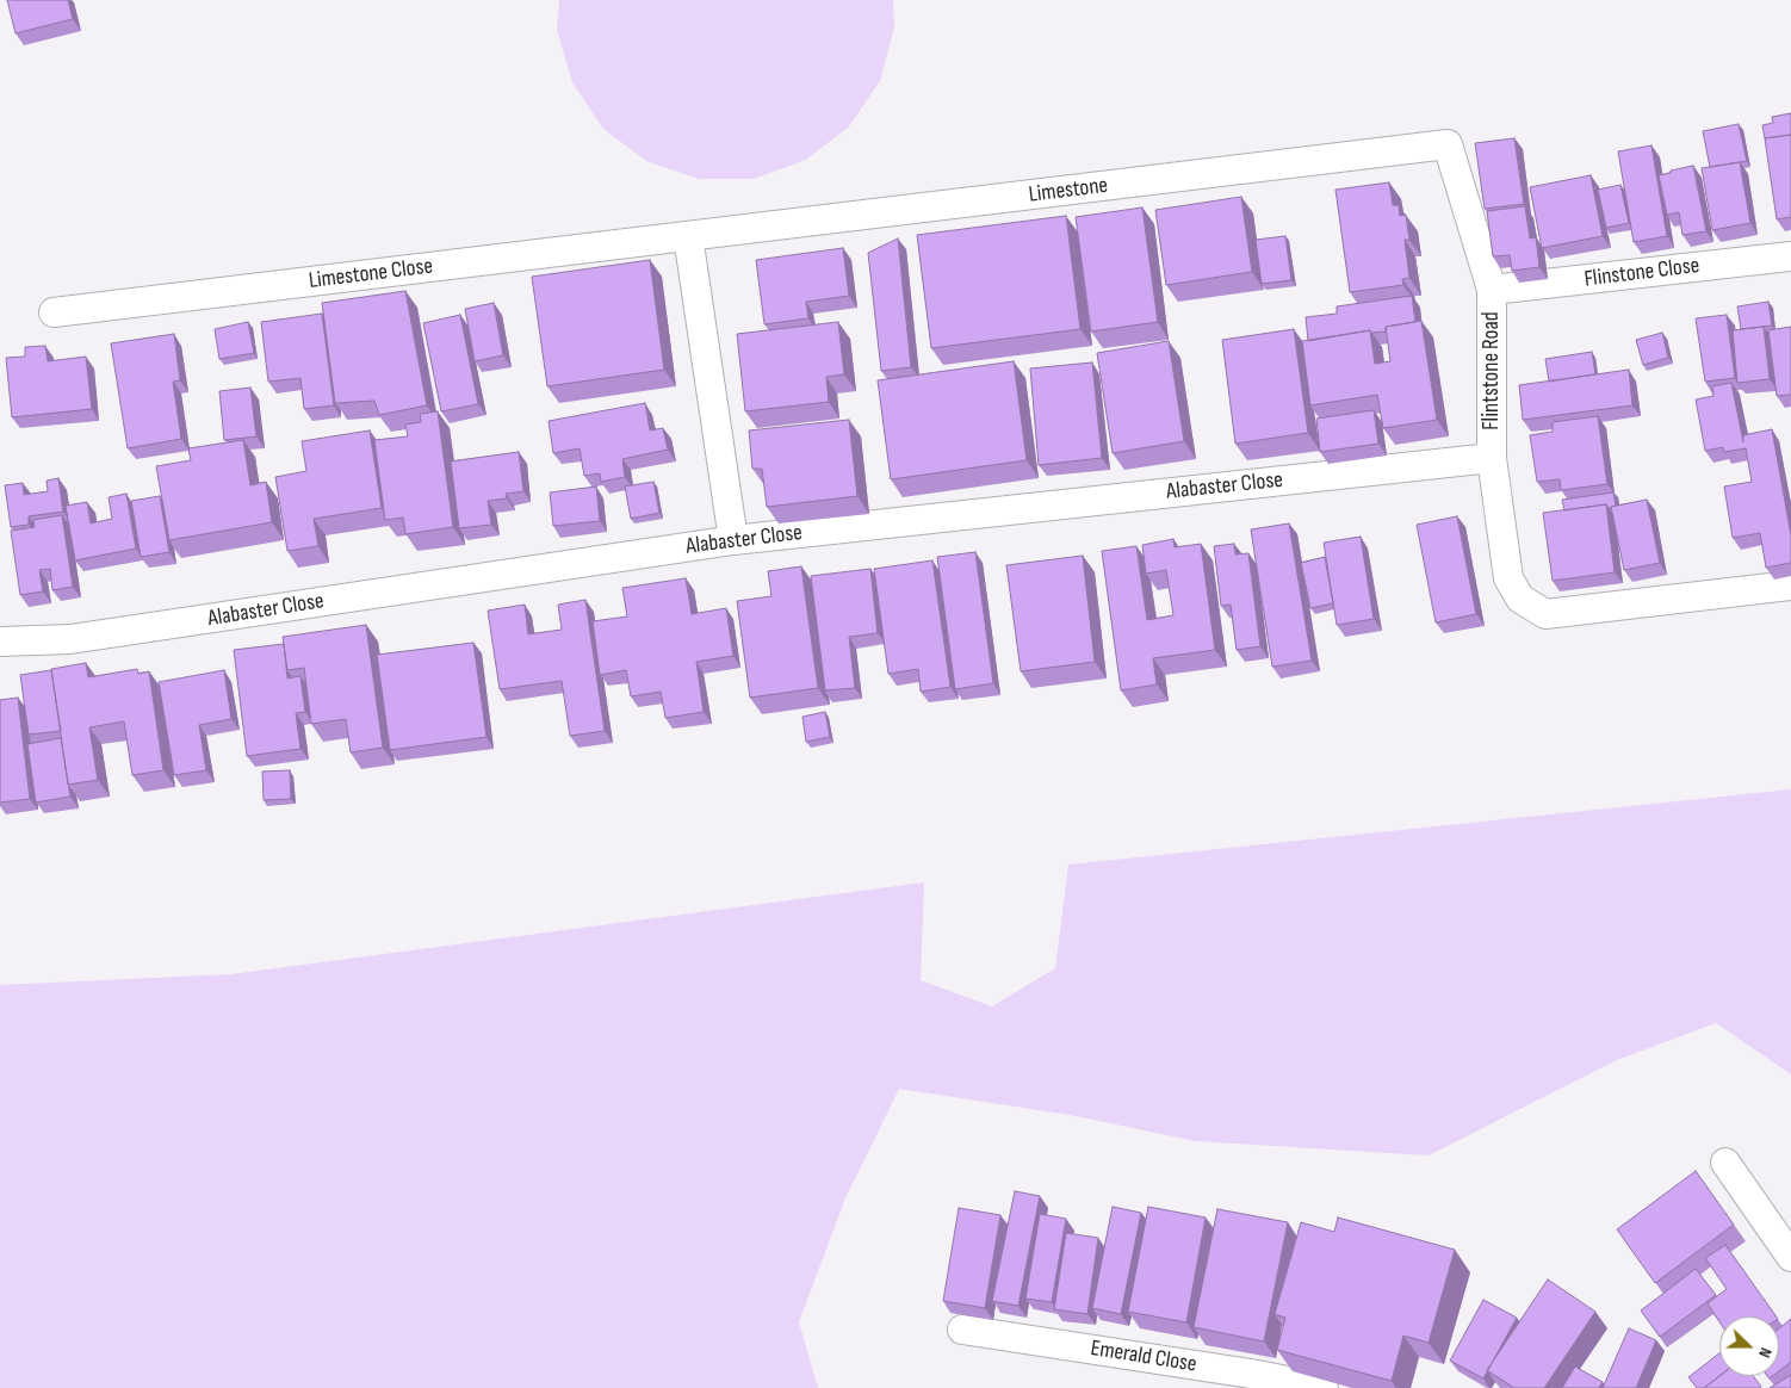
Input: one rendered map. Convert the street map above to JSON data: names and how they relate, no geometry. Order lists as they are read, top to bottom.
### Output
{
  "streets": {
    "street": [
      "Limestone",
      "Flinstone Close",
      "Limestone Close",
      "Flintstone Road",
      "Alabaster Close",
      "Emerald Close"
    ]
  },
  "crossings": [
    ["Limestone", "Limestone Close"],
    ["Limestone", "Flintstone Road"],
    ["Flinstone Close", "Flintstone Road"],
    ["Flintstone Road", "Alabaster Close"]
  ],
  "north": "right"
}
